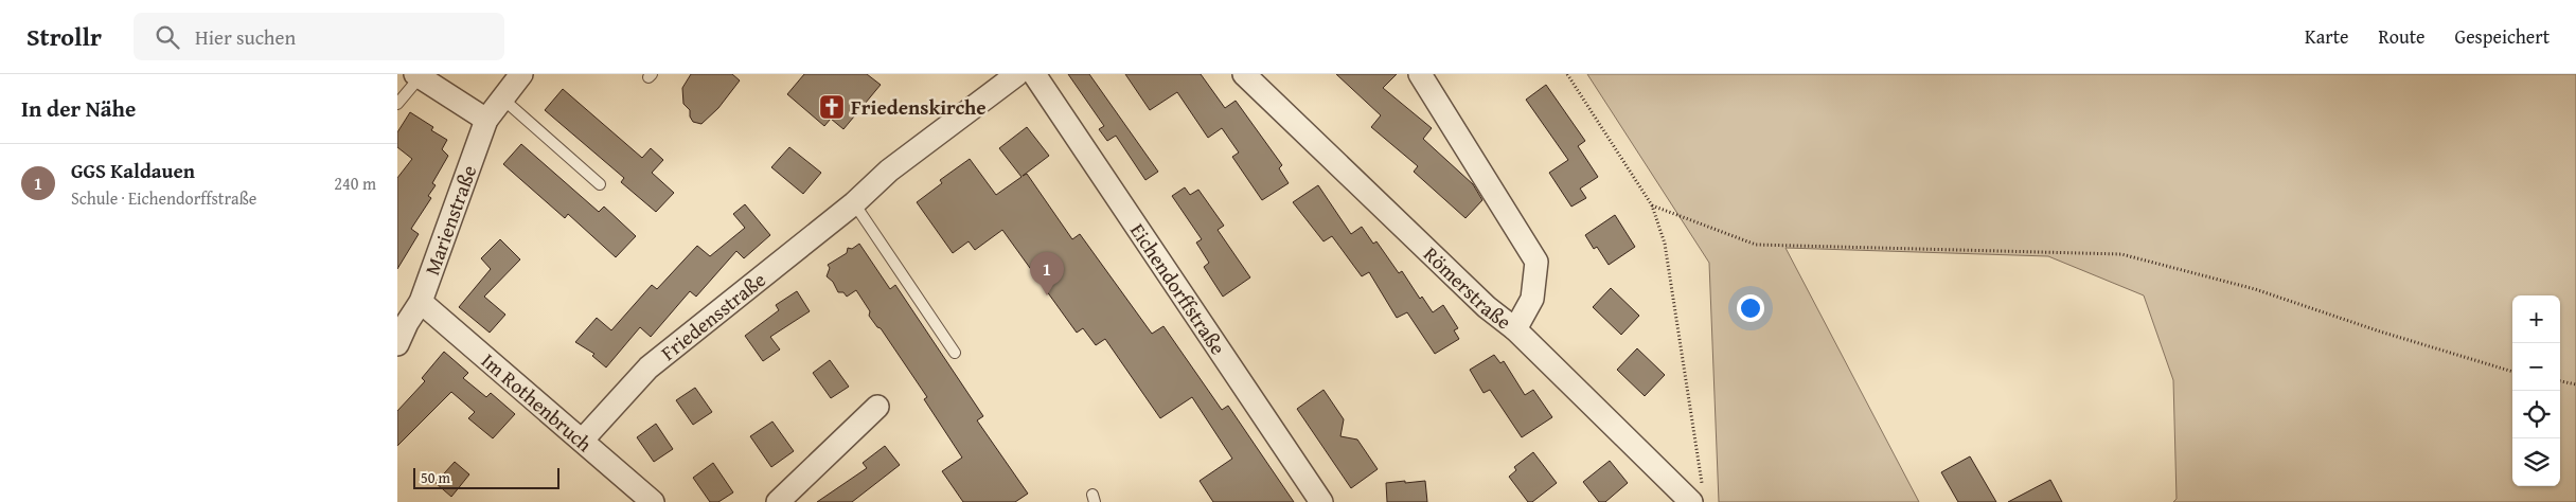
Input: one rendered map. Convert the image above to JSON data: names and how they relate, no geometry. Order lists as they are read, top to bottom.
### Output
{
  "streets": {
    "street": [
      "Marienstraße",
      "Römerstraße",
      "Eichendorffstraße",
      "Friedensstraße",
      "Im Rothenbruch"
    ]
  },
  "crossings": [
    ["Marienstraße", "Im Rothenbruch"],
    ["Friedensstraße", "Im Rothenbruch"]
  ],
  "places": {
    "church": ["Friedenskirche"]
  },
  "scale_bar": "50 m",
  "page": {
    "header": "Strollr",
    "search": "Hier suchen",
    "nav": ["Karte", "Route", "Gespeichert"],
    "heading": "In der Nähe",
    "list": [
      {
        "mark": "1",
        "name": "GGS Kaldauen",
        "note": "Schule · Eichendorffstraße",
        "value": "240 m"
      }
    ],
    "pins": "1",
    "map_buttons": ["+", "−"],
    "scale": "50 m"
  }
}
